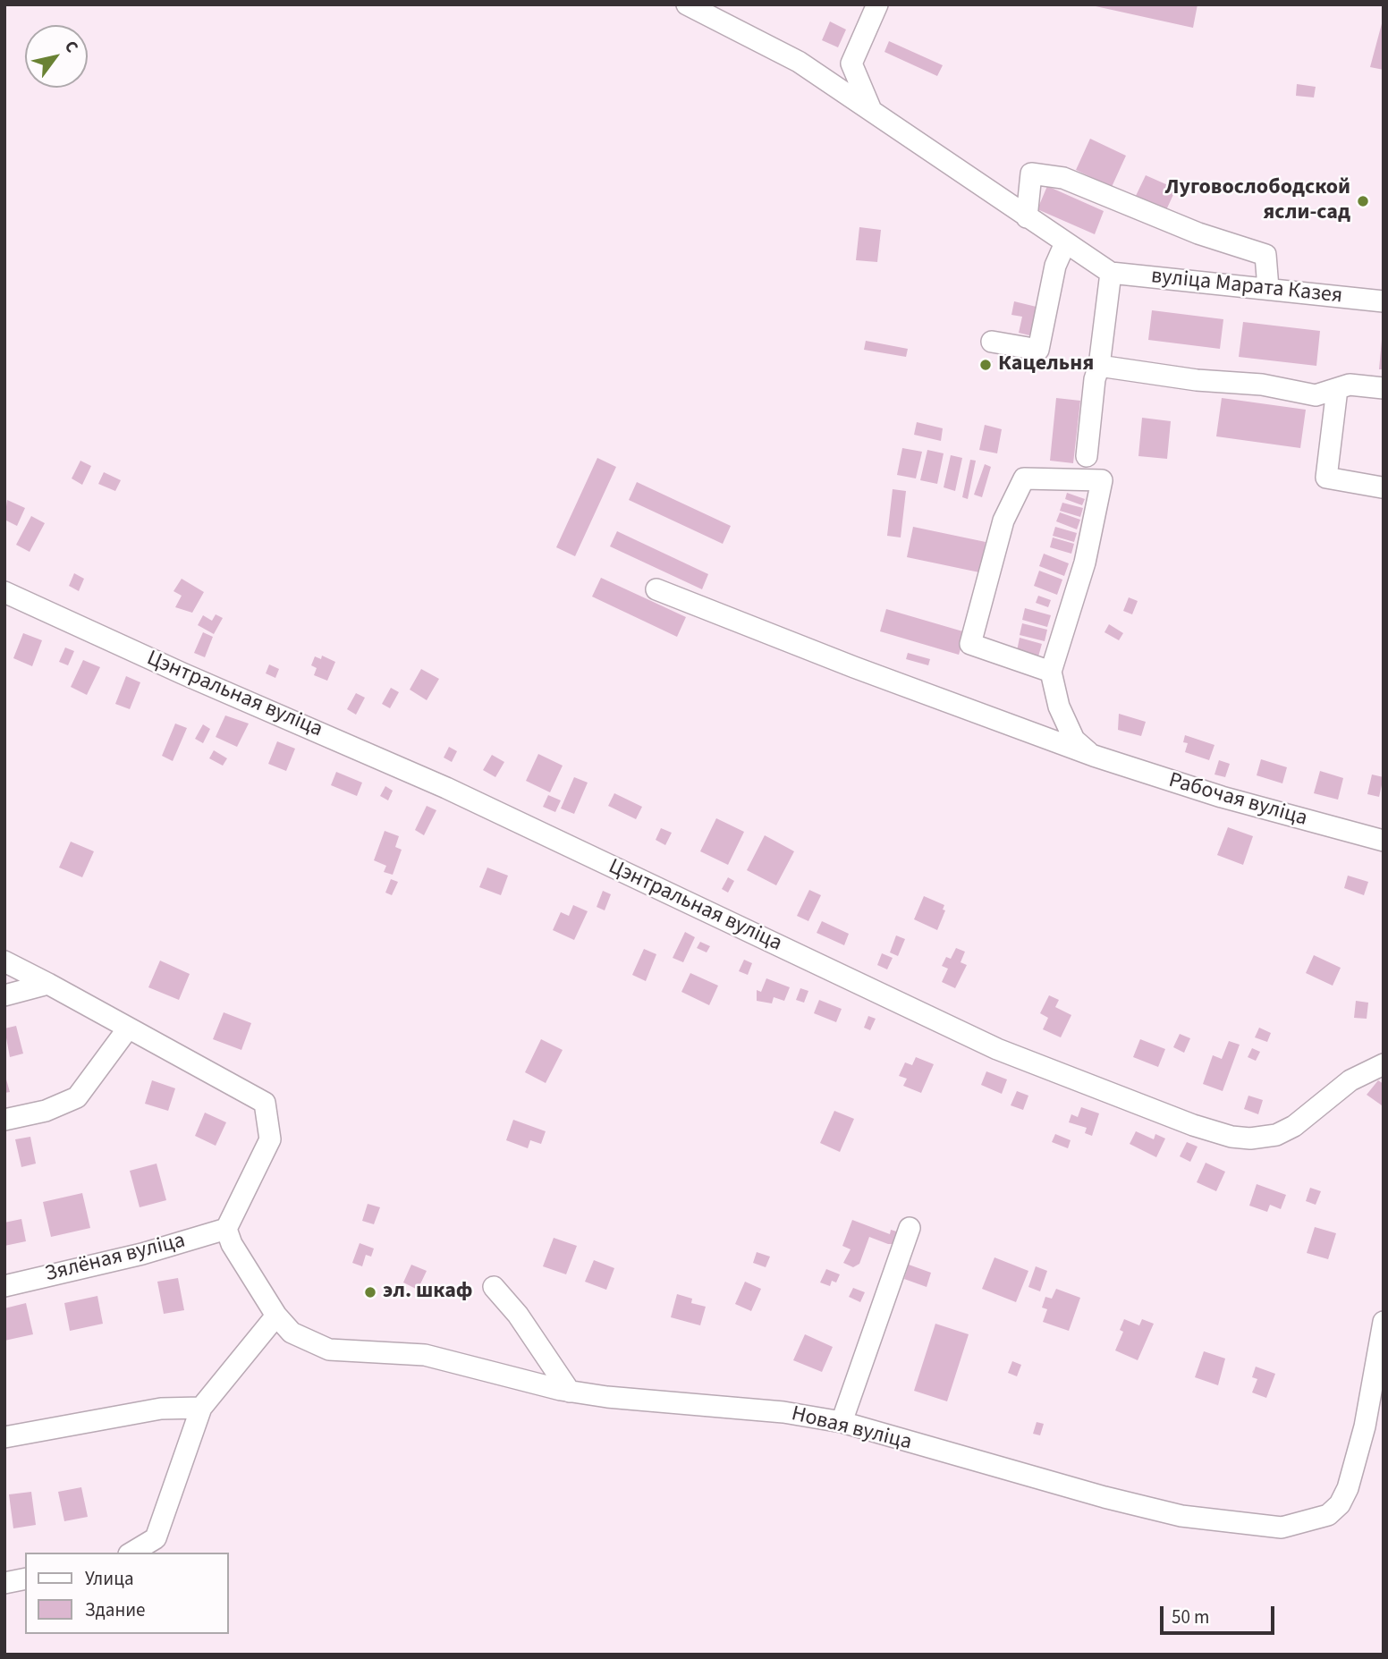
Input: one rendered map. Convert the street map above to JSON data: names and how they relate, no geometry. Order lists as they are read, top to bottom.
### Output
{
  "streets": {
    "street": [
      "вуліца Марата Казея",
      "Цэнтральная вуліца",
      "Рабочая вуліца",
      "Зялёная вуліца",
      "Новая вуліца"
    ]
  },
  "crossings": [
    ["Зялёная вуліца", "Новая вуліца"]
  ],
  "places": ["Луговослободской ясли-сад", "Кацельня", "эл. шкаф"],
  "legend": ["Улица", "Здание"],
  "scale_bar": "50 m",
  "north": "top right"
}
